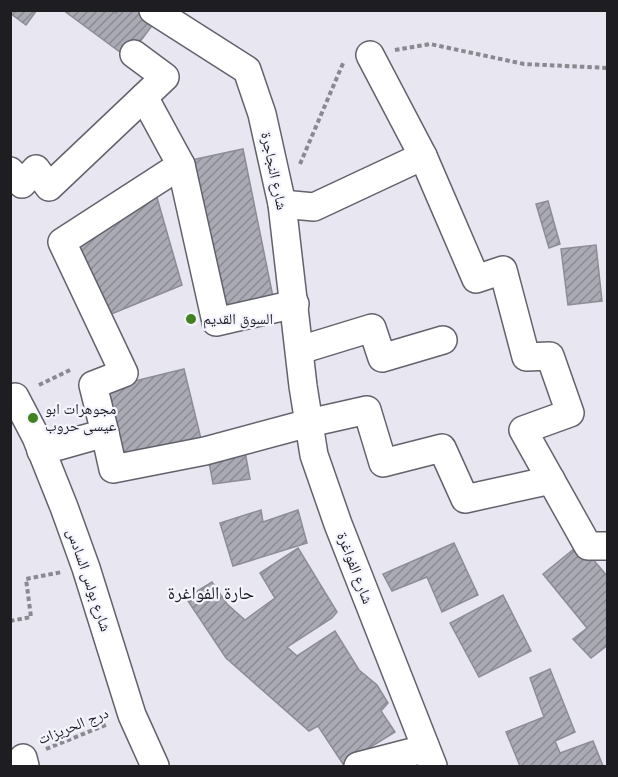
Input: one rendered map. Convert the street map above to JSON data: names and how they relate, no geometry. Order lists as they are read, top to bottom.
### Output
{
  "streets": {
    "street": ["شارع النجاجرة", "شارع الفواغرة", "شارع بولس السادس"],
    "path": ["درج الحريزات"]
  },
  "crossings": [
    ["شارع النجاجرة", "شارع الفواغرة"],
    ["شارع بولس السادس", "درج الحريزات"]
  ],
  "districts": ["حارة الفواغرة"],
  "places": ["السوق القديم", "مجوهرات ابو عيسى حروب"]
}
